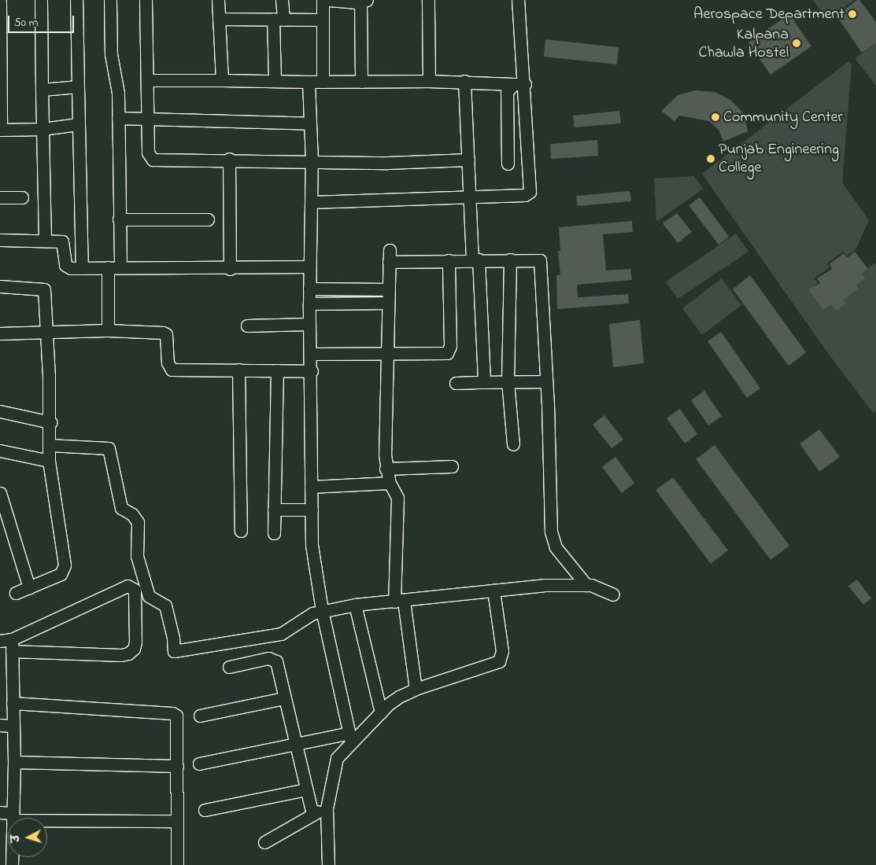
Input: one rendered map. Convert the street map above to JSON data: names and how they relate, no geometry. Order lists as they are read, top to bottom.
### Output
{
  "places": [
    "Aerospace Department",
    "Kalpana Chawla Hostel",
    "Community Center",
    "Punjab Engineering College"
  ],
  "scale_bar": "50 m",
  "north": "left"
}
